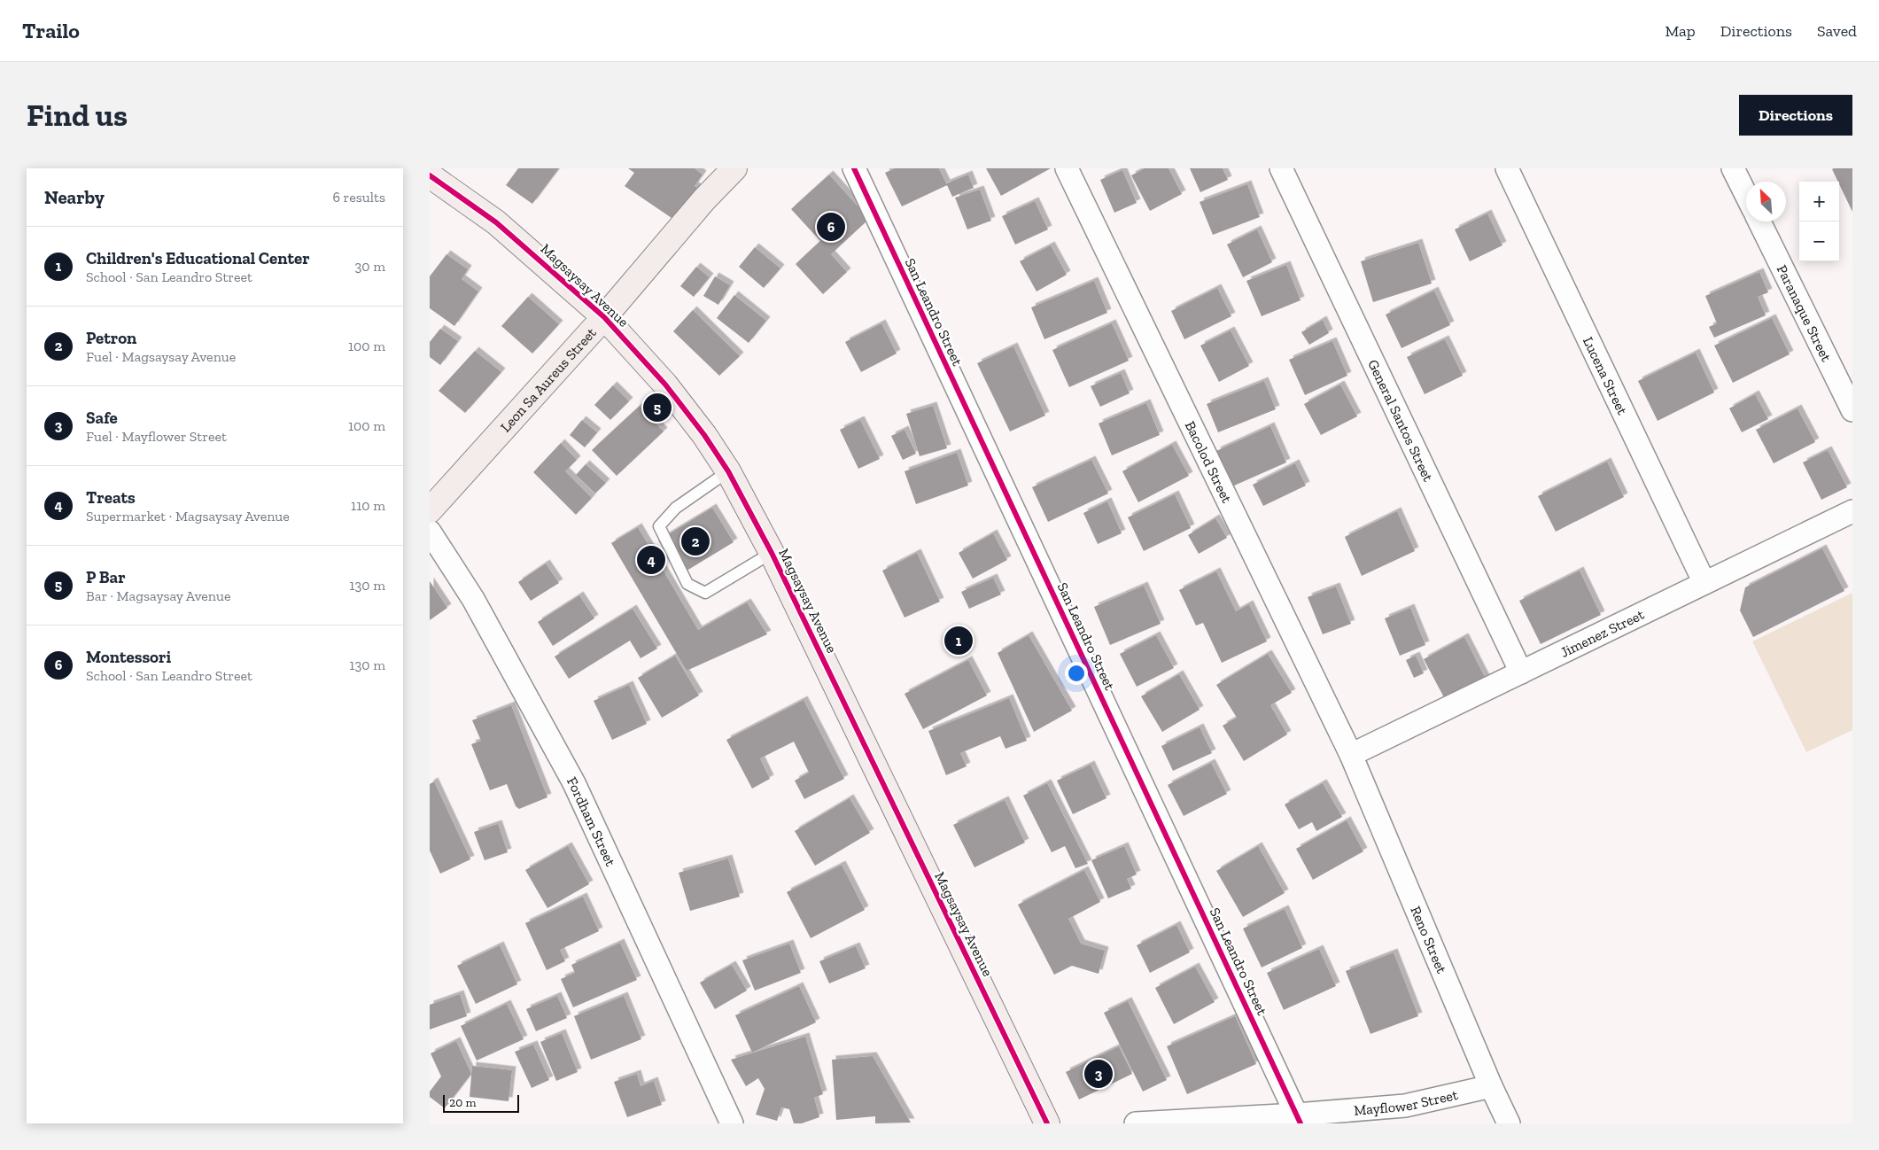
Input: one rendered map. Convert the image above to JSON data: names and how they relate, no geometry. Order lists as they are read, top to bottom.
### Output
{
  "streets": {
    "main road": ["Magsaysay Avenue", "Leon Sa Aureus Street"],
    "street": [
      "San Leandro Street",
      "Paranaque Street",
      "Lucena Street",
      "General Santos Street",
      "Bacolod Street",
      "Jimenez Street",
      "Fordham Street",
      "Reno Street",
      "Mayflower Street"
    ]
  },
  "crossings": [
    ["Magsaysay Avenue", "Leon Sa Aureus Street"],
    ["San Leandro Street", "Mayflower Street"],
    ["Lucena Street", "Jimenez Street"],
    ["General Santos Street", "Jimenez Street"],
    ["Bacolod Street", "Jimenez Street"],
    ["Bacolod Street", "Reno Street"],
    ["Jimenez Street", "Reno Street"],
    ["Reno Street", "Mayflower Street"]
  ],
  "scale_bar": "20 m",
  "north": "top left",
  "page": {
    "header": "Trailo",
    "nav": ["Map", "Directions", "Saved"],
    "buttons": "Directions",
    "title": "Find us",
    "heading": ["Nearby", "6 results"],
    "map_buttons": ["+", "−"],
    "pins": [
      "6",
      "5",
      "2",
      "4",
      "1",
      "3"
    ],
    "list": [
      {
        "mark": "1",
        "name": "Children's Educational Center",
        "note": "School · San Leandro Street",
        "value": "30 m"
      },
      {
        "mark": "2",
        "name": "Petron",
        "note": "Fuel · Magsaysay Avenue",
        "value": "100 m"
      },
      {
        "mark": "3",
        "name": "Safe",
        "note": "Fuel · Mayflower Street",
        "value": "100 m"
      },
      {
        "mark": "4",
        "name": "Treats",
        "note": "Supermarket · Magsaysay Avenue",
        "value": "110 m"
      },
      {
        "mark": "5",
        "name": "P Bar",
        "note": "Bar · Magsaysay Avenue",
        "value": "130 m"
      },
      {
        "mark": "6",
        "name": "Montessori",
        "note": "School · San Leandro Street",
        "value": "130 m"
      }
    ],
    "scale": "20 m"
  }
}
